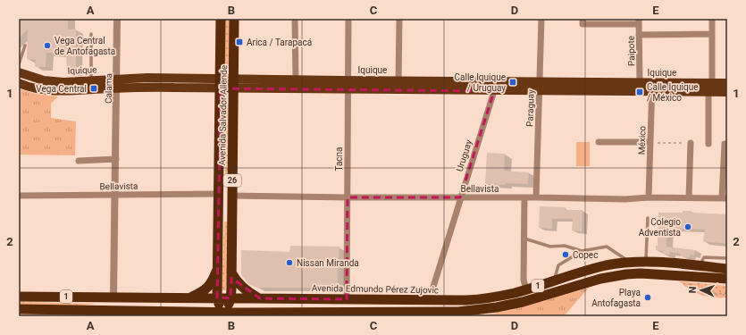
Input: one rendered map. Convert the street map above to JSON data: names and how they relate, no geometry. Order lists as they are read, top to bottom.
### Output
{
  "streets": {
    "highway": [
      "Avenida Salvador Allende",
      "26",
      "1",
      "Avenida Edmundo Pérez Zujovic"
    ],
    "main road": ["Iquique"],
    "street": [
      "Paipote",
      "Calama",
      "Paraguay",
      "México",
      "Uruguay",
      "Tacna",
      "Bellavista"
    ]
  },
  "crossings": [
    ["Paipote", "Iquique"],
    ["Iquique", "Calama"],
    ["Iquique", "Paraguay"],
    ["Iquique", "Avenida Salvador Allende"],
    ["Iquique", "México"],
    ["Iquique", "Uruguay"],
    ["Iquique", "Tacna"],
    ["Calama", "Bellavista"],
    ["Calama", "Avenida Edmundo Pérez Zujovic"],
    ["Paraguay", "Bellavista"],
    ["Avenida Salvador Allende", "Bellavista"],
    ["Avenida Salvador Allende", "Avenida Edmundo Pérez Zujovic"],
    ["México", "Bellavista"],
    ["Uruguay", "Bellavista"],
    ["Tacna", "Bellavista"],
    ["Tacna", "Avenida Edmundo Pérez Zujovic"]
  ],
  "places": {
    "transit": [
      "Arica / Tarapacá",
      "Calle Iquique / Uruguay",
      "Vega Central",
      "Calle Iquique / México"
    ],
    "other": [
      "Vega Central de Antofagasta",
      "Colegio Adventista",
      "Copec",
      "Nissan Miranda",
      "Playa Antofagasta"
    ]
  },
  "north": "left",
  "grid": {
    "columns": [
      "A",
      "B",
      "C",
      "D",
      "E"
    ],
    "rows": ["1", "2"]
  }
}
